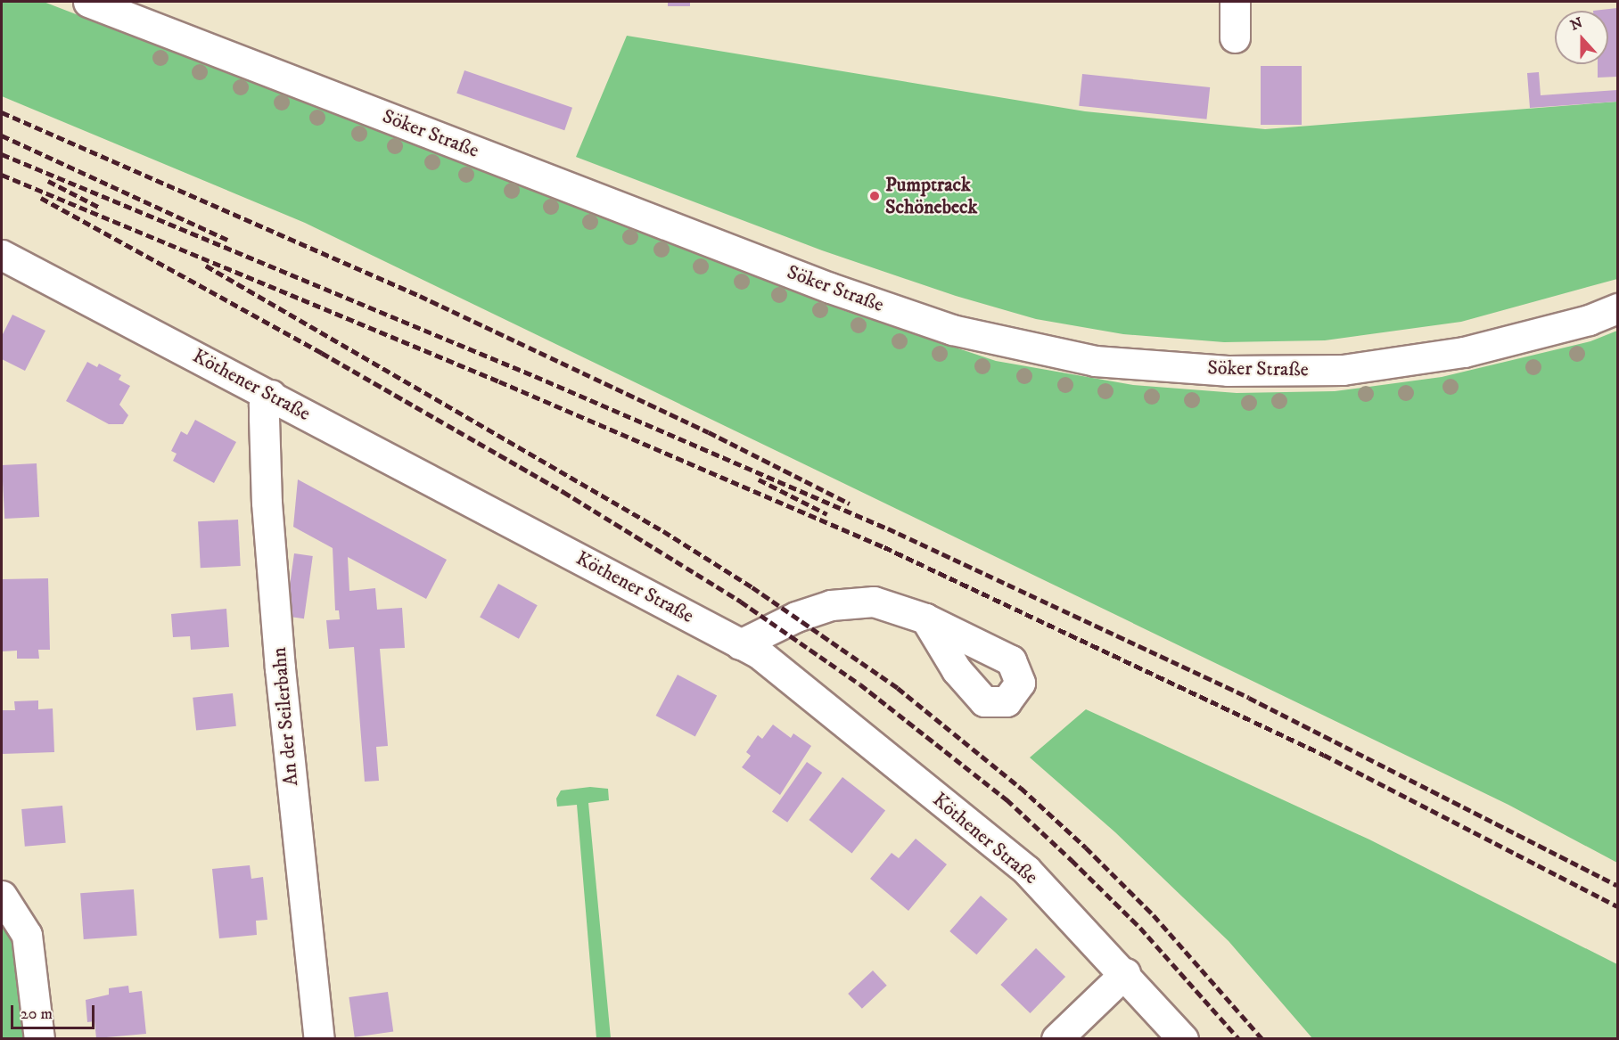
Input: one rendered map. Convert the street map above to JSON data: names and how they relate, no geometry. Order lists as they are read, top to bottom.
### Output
{
  "streets": {
    "street": ["Söker Straße", "Köthener Straße", "An der Seilerbahn"]
  },
  "crossings": [
    ["Köthener Straße", "An der Seilerbahn"]
  ],
  "places": ["Pumptrack Schönebeck"],
  "scale_bar": "20 m",
  "north": "top"
}
